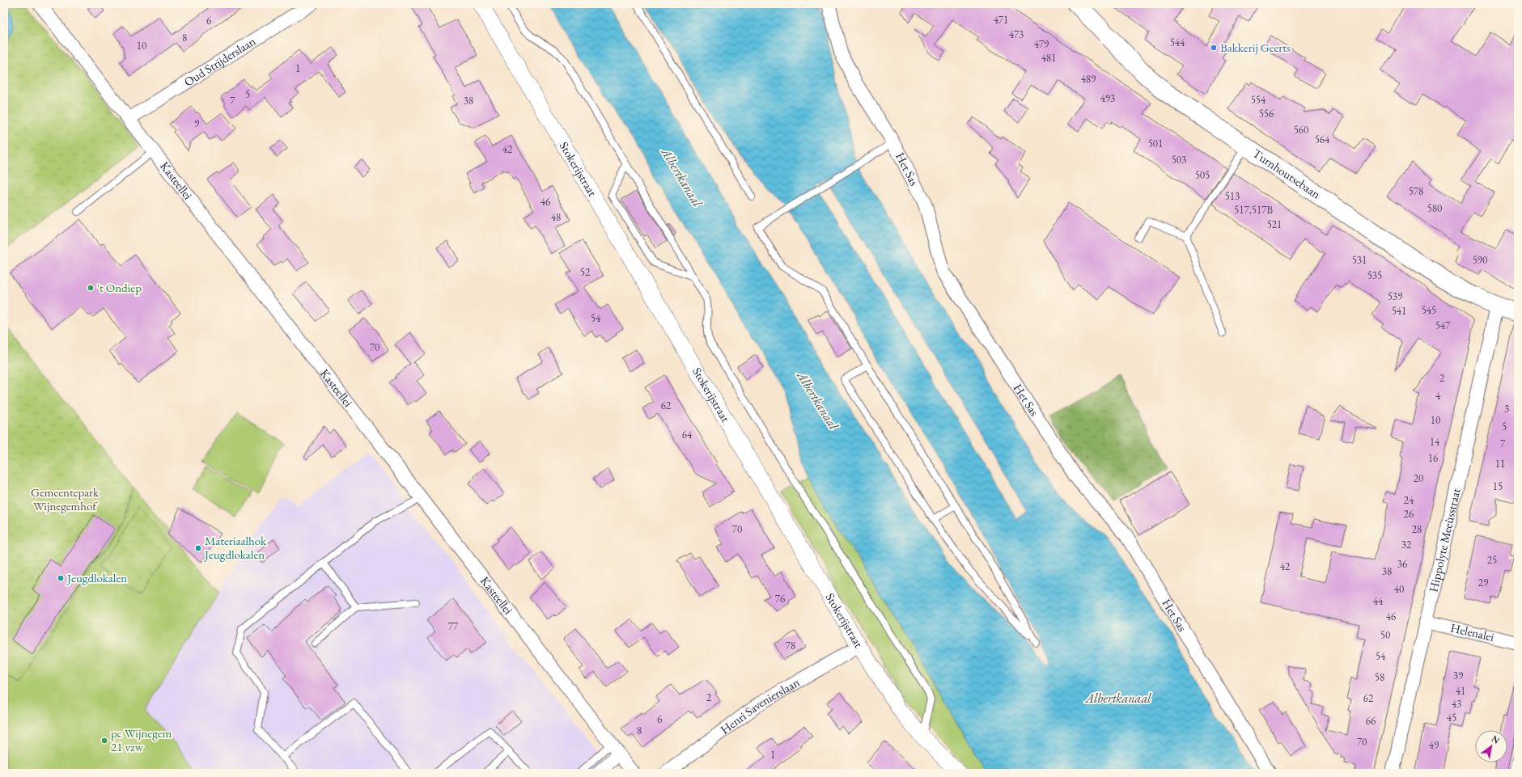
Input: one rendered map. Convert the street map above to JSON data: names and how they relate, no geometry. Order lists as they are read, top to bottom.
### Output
{
  "streets": {
    "main road": ["Turnhoutsebaan"],
    "street": [
      "Oud Strijderslaan",
      "Stokerijstraat",
      "Het Sas",
      "Kasteellei",
      "Hippolyte Meeùsstraat",
      "Helenalei",
      "Henri Savenierslaan"
    ]
  },
  "crossings": [
    ["Oud Strijderslaan", "Kasteellei"],
    ["Stokerijstraat", "Henri Savenierslaan"],
    ["Turnhoutsebaan", "Hippolyte Meeùsstraat"],
    ["Hippolyte Meeùsstraat", "Helenalei"]
  ],
  "water": ["Albertkanaal"],
  "parks": ["Gemeentepark Wijnegemhof"],
  "places": [
    "Bakkerij Geerts",
    "'t Ondiep",
    "Materiaalhok Jeugdlokalen",
    "Jeugdlokalen",
    "pc Wijnegem 21 vzw"
  ],
  "house_numbers": [
    "471",
    "6",
    "473",
    "8",
    "544",
    "479",
    "10",
    "481",
    "1",
    "489",
    "5",
    "493",
    "554",
    "7",
    "38",
    "556",
    "9",
    "560",
    "564",
    "501",
    "42",
    "503",
    "505",
    "578",
    "513",
    "46",
    "580",
    "517,517B",
    "48",
    "521",
    "531",
    "590",
    "52",
    "535",
    "539",
    "545",
    "541",
    "54",
    "547",
    "70",
    "2",
    "4",
    "62",
    "3",
    "10",
    "5",
    "64",
    "14",
    "7",
    "16",
    "11",
    "20",
    "15",
    "24",
    "26",
    "70",
    "28",
    "32",
    "25",
    "36",
    "42",
    "38",
    "29",
    "40",
    "76",
    "44",
    "46",
    "77",
    "50",
    "78",
    "54",
    "39",
    "58",
    "41",
    "2",
    "62",
    "43",
    "45",
    "6",
    "66",
    "8",
    "70",
    "49",
    "1"
  ],
  "north": "top right"
}
